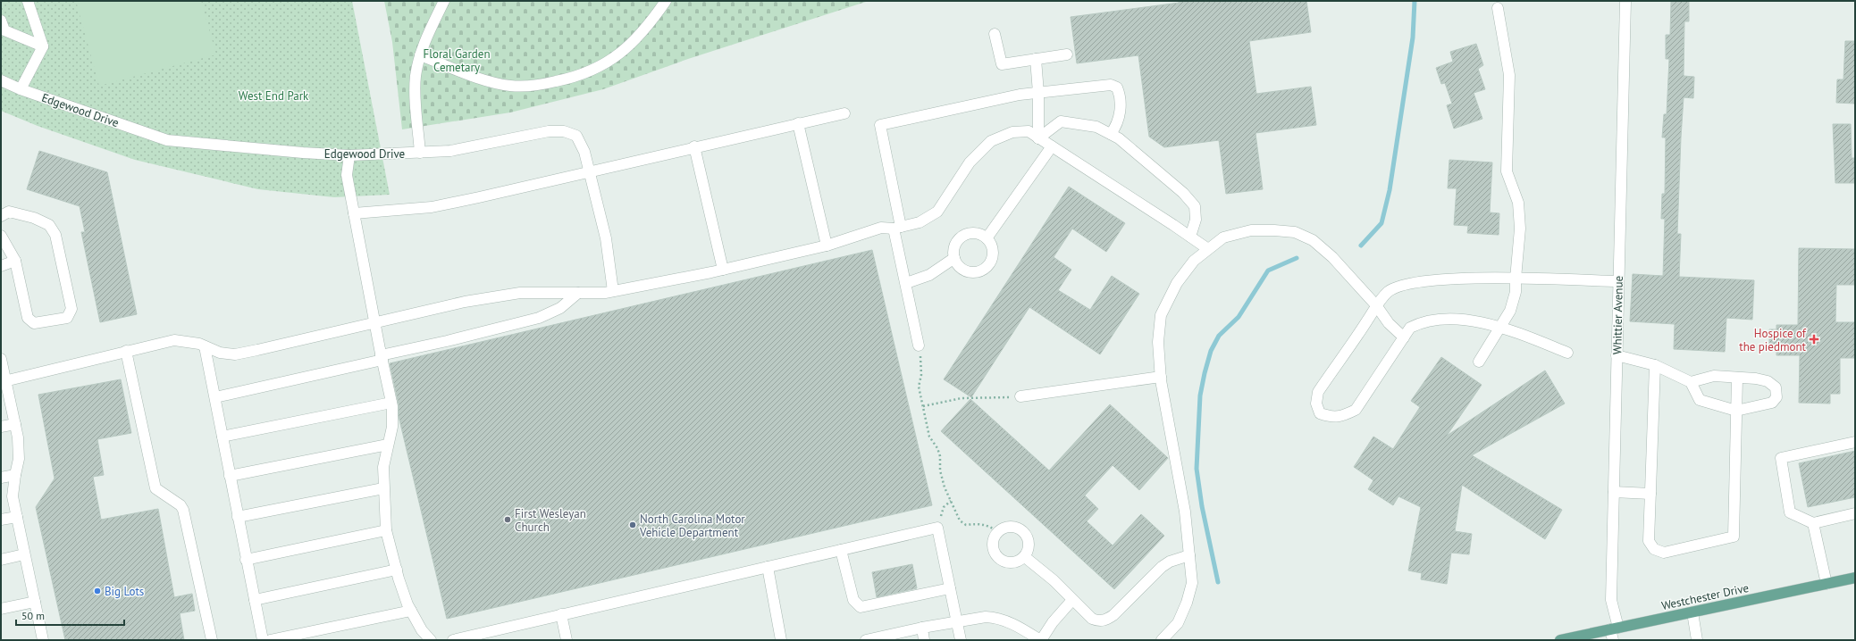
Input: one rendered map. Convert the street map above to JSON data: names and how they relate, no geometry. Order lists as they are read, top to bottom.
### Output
{
  "streets": {
    "main road": ["Westchester Drive"],
    "street": ["Edgewood Drive", "Whittier Avenue"]
  },
  "crossings": [
    ["Whittier Avenue", "Westchester Drive"]
  ],
  "parks": ["Floral Garden Cemetary", "West End Park"],
  "places": {
    "health": ["Hospice of the piedmont"],
    "other": ["First Wesleyan Church", "North Carolina Motor Vehicle Department", "Big Lots"]
  },
  "scale_bar": "50 m"
}
